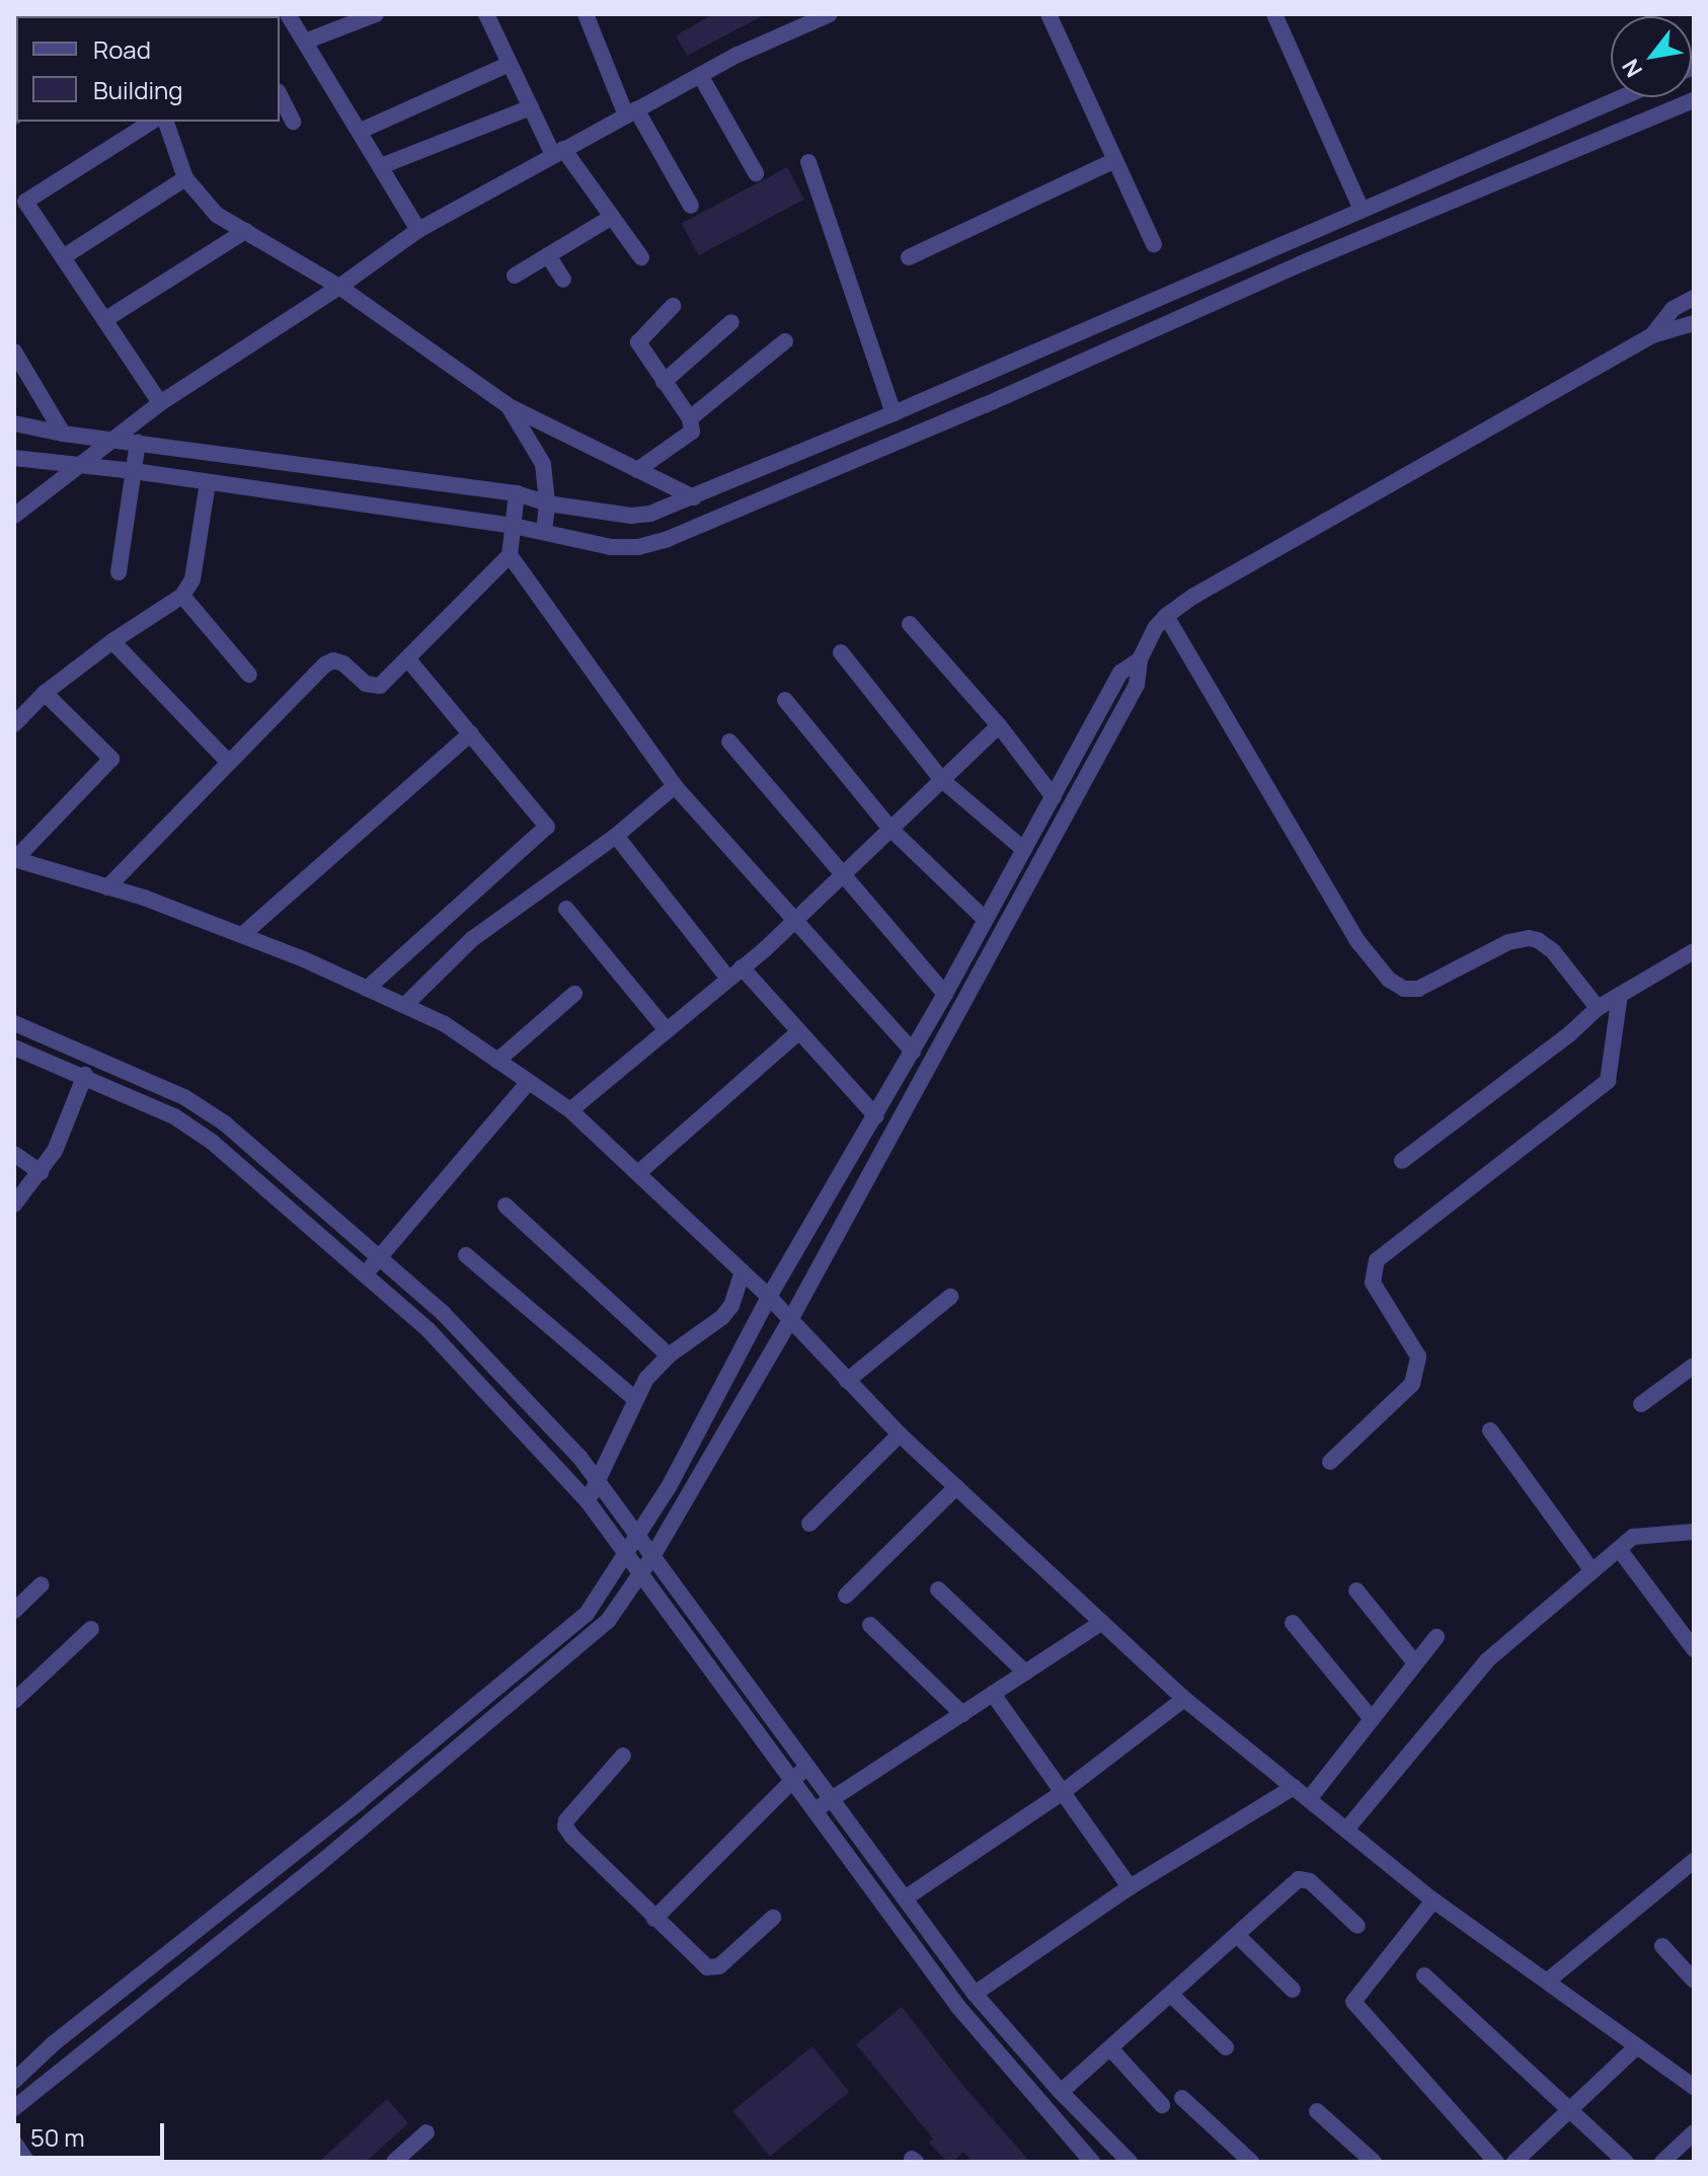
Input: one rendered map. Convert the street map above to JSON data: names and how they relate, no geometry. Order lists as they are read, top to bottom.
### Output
{
  "legend": ["Road", "Building"],
  "scale_bar": "50 m",
  "north": "bottom left"
}
